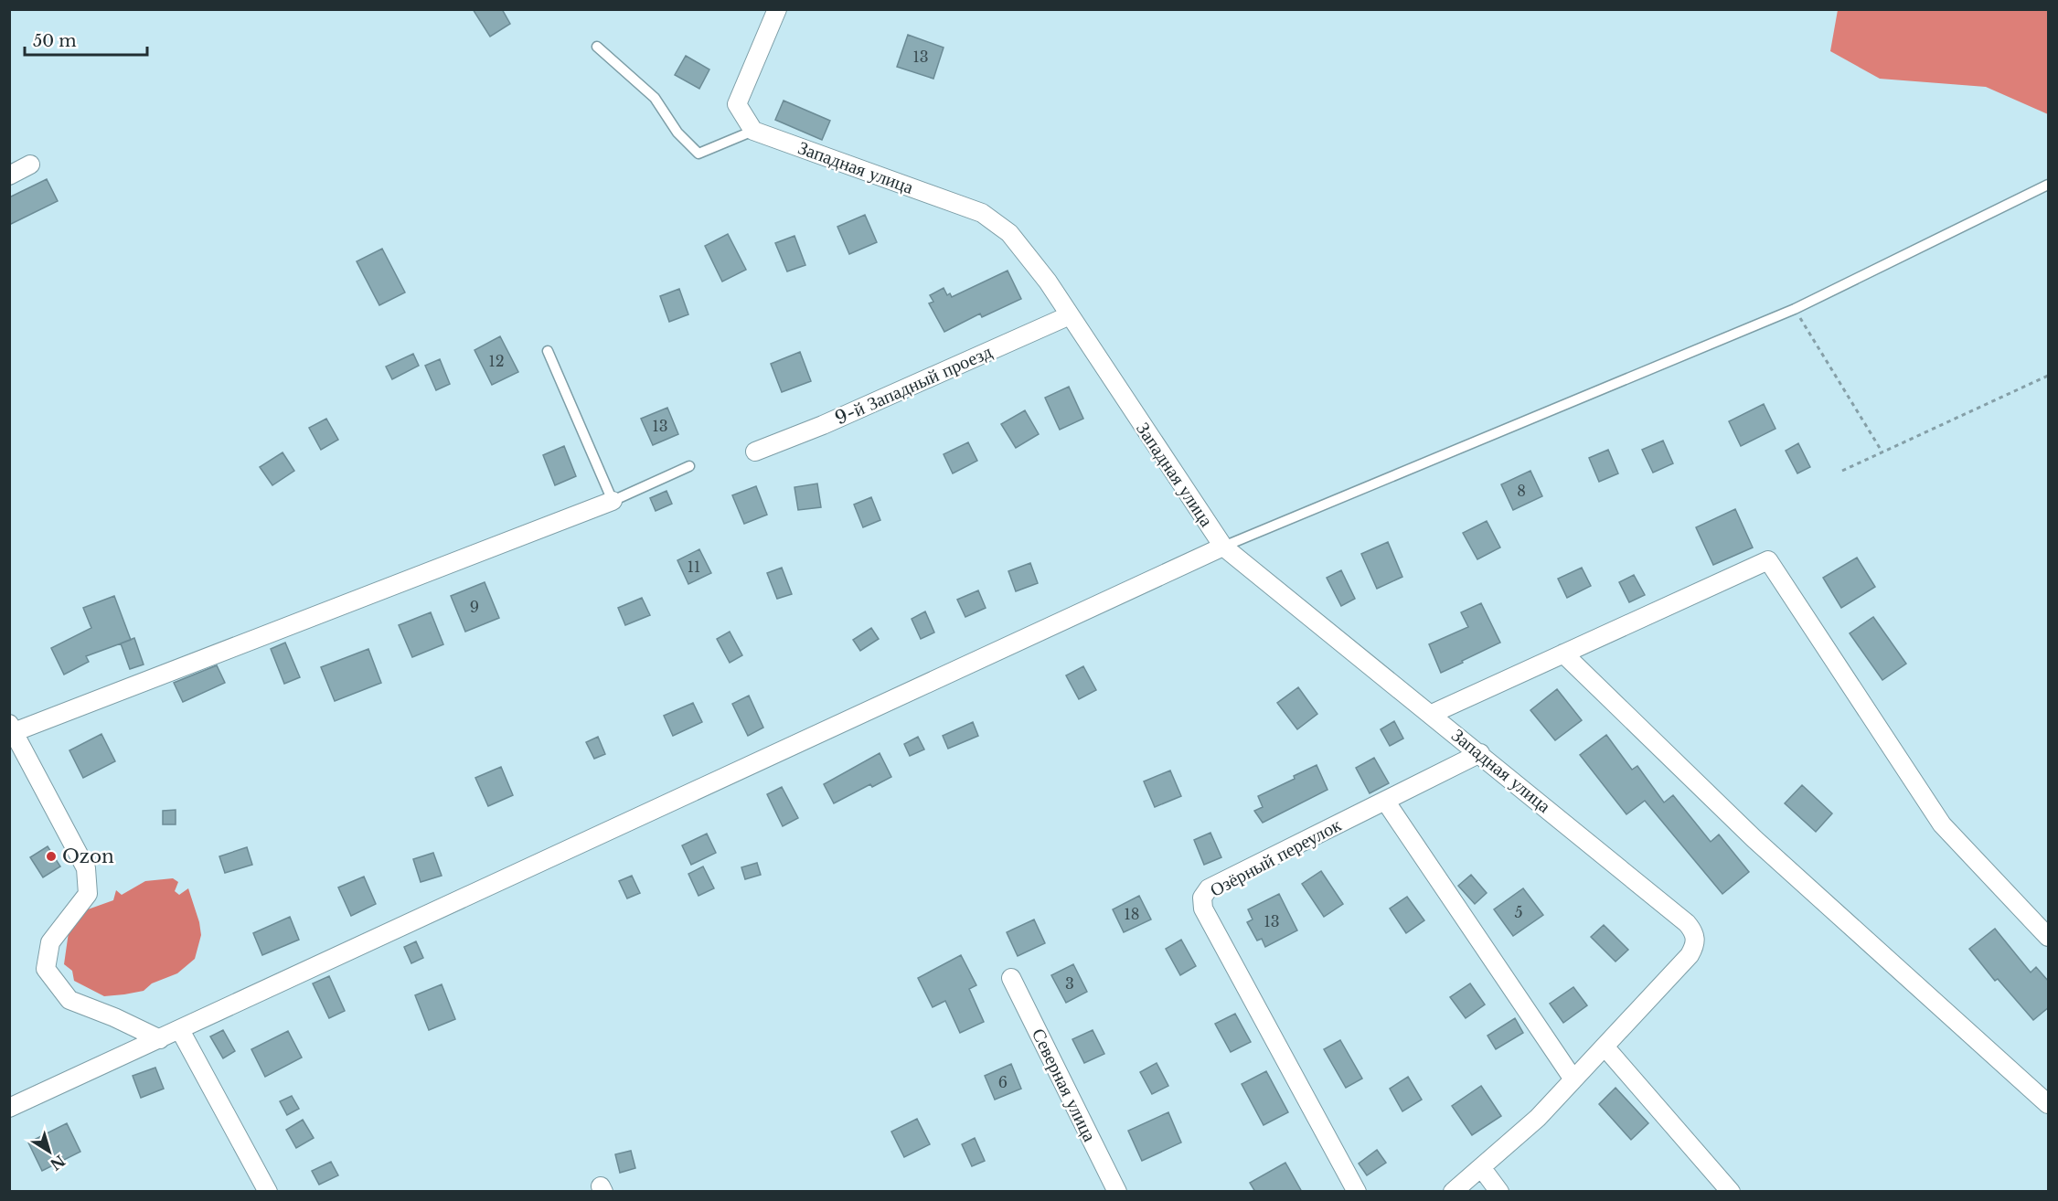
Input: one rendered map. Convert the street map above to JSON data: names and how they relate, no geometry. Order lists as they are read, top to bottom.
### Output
{
  "streets": {
    "street": [
      "Западная улица",
      "9-й Западный проезд",
      "Озёрный переулок",
      "Северная улица"
    ]
  },
  "crossings": [
    ["Западная улица", "9-й Западный проезд"],
    ["Западная улица", "Озёрный переулок"]
  ],
  "places": ["Ozon"],
  "house_numbers": [
    "13",
    "12",
    "13",
    "8",
    "11",
    "9",
    "5",
    "18",
    "13",
    "3",
    "6"
  ],
  "scale_bar": "50 m",
  "north": "bottom right"
}
